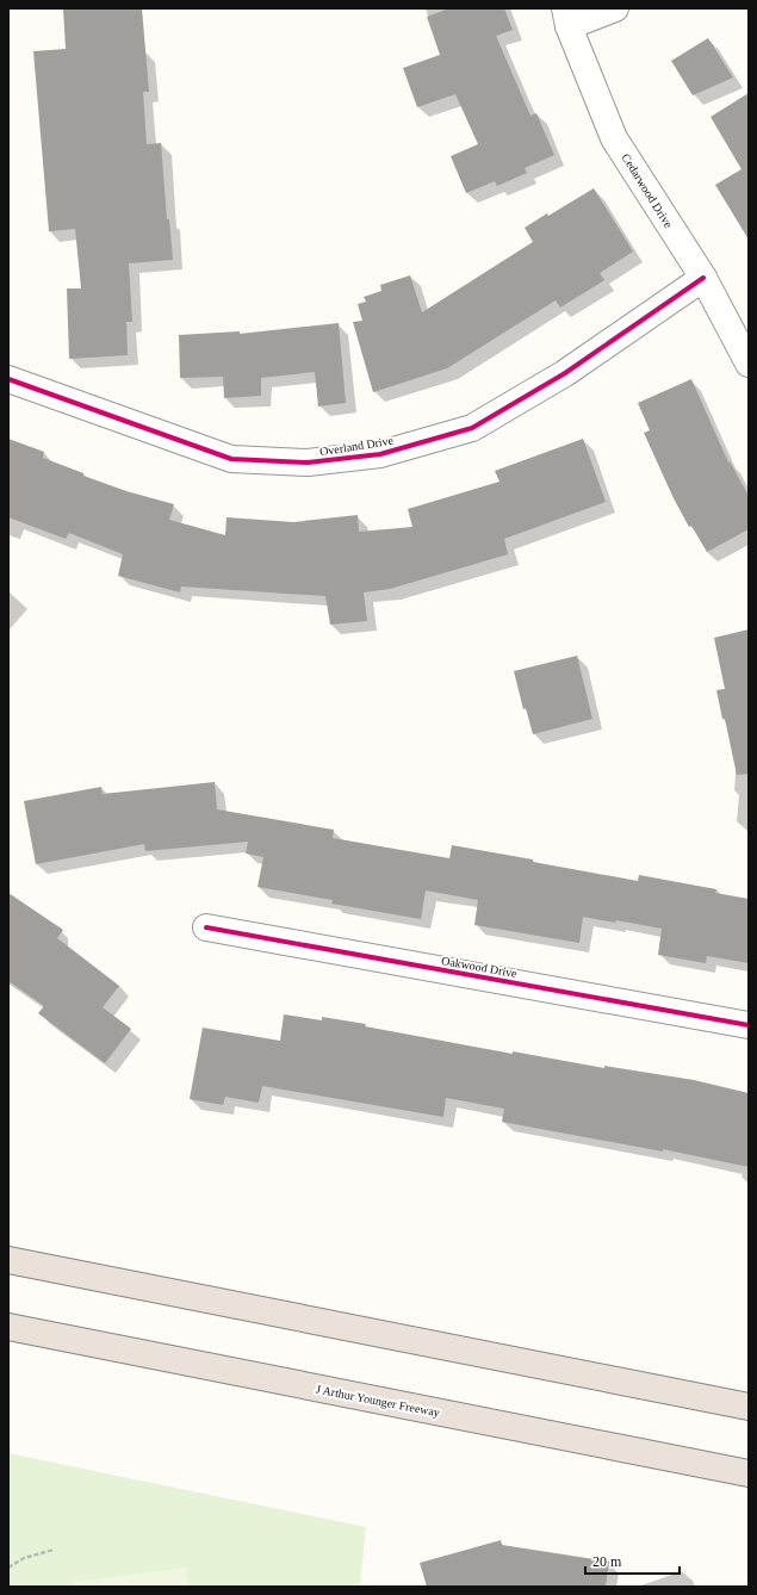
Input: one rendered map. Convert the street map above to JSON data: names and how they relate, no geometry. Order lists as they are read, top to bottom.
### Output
{
  "streets": {
    "highway": ["J Arthur Younger Freeway"],
    "street": ["Cedarwood Drive", "Overland Drive", "Oakwood Drive"]
  },
  "crossings": [
    ["Cedarwood Drive", "Overland Drive"]
  ],
  "scale_bar": "20 m"
}
